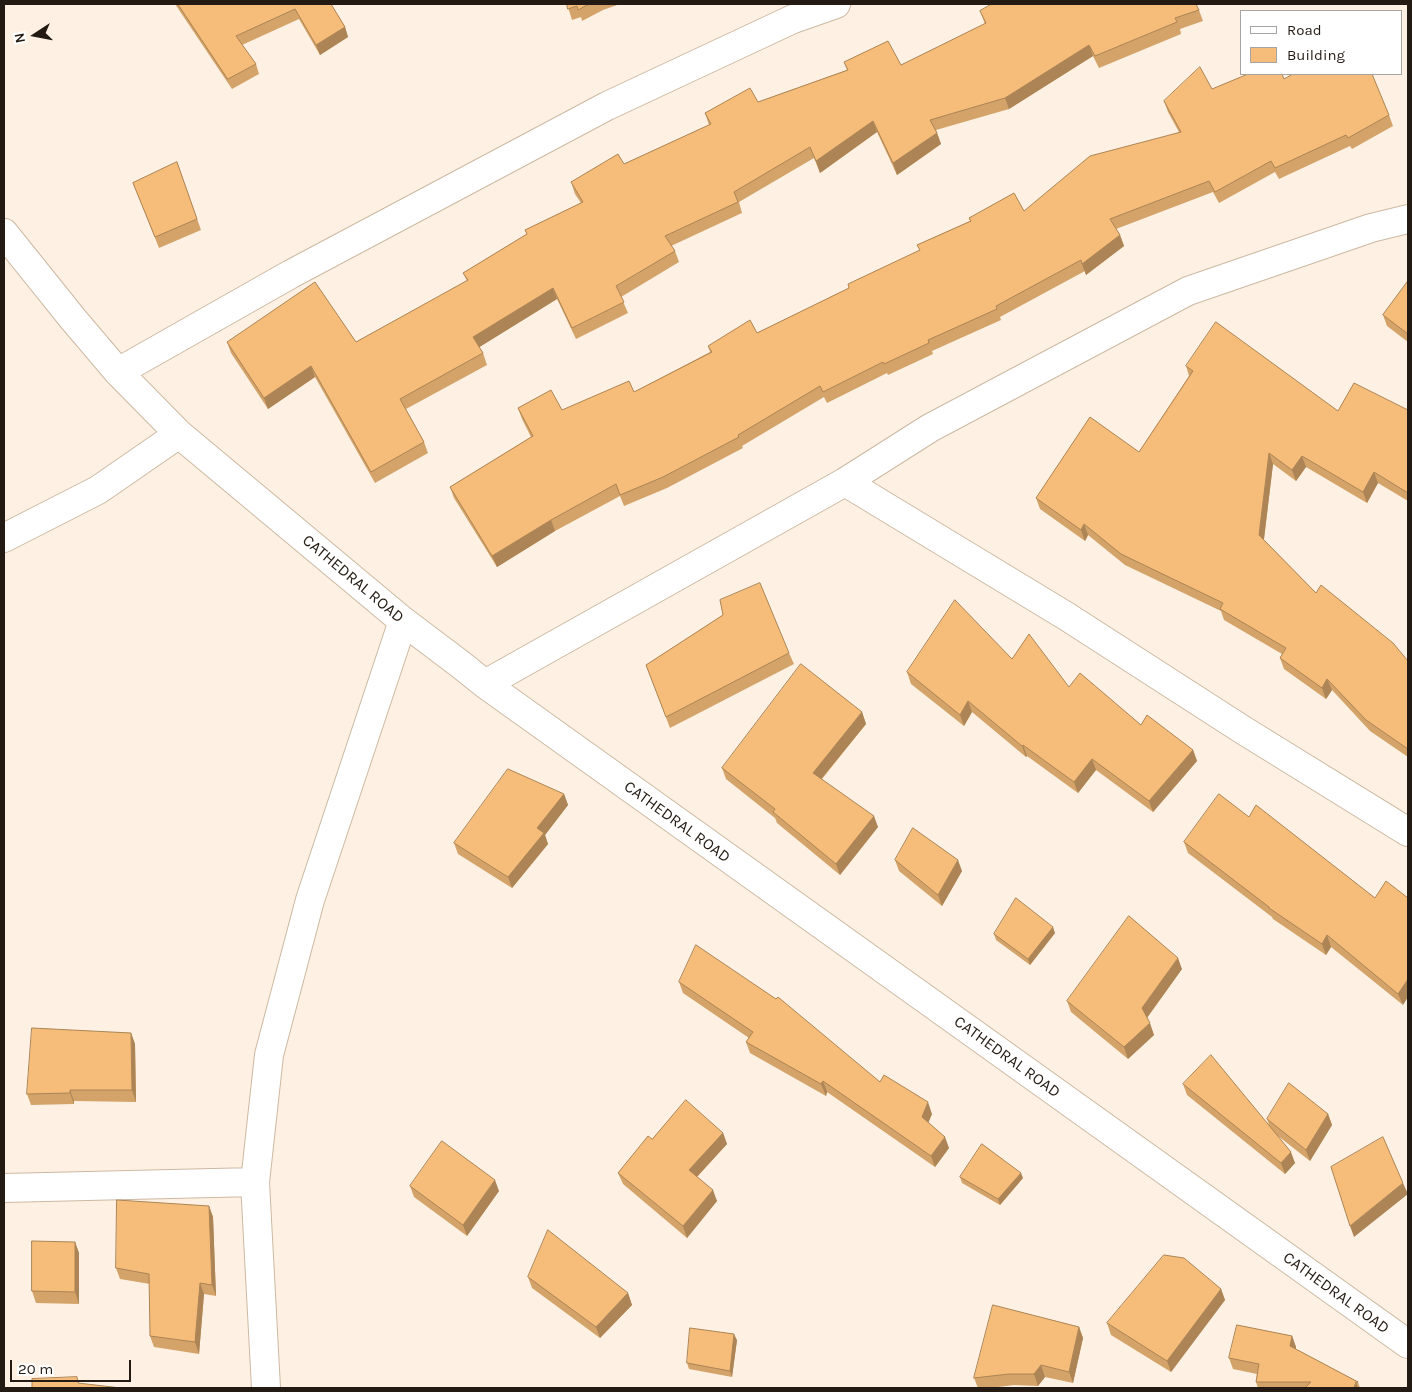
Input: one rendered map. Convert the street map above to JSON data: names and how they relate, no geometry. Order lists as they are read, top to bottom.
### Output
{
  "streets": {
    "street": ["CATHEDRAL ROAD"]
  },
  "legend": ["Road", "Building"],
  "scale_bar": "20 m",
  "north": "left"
}
